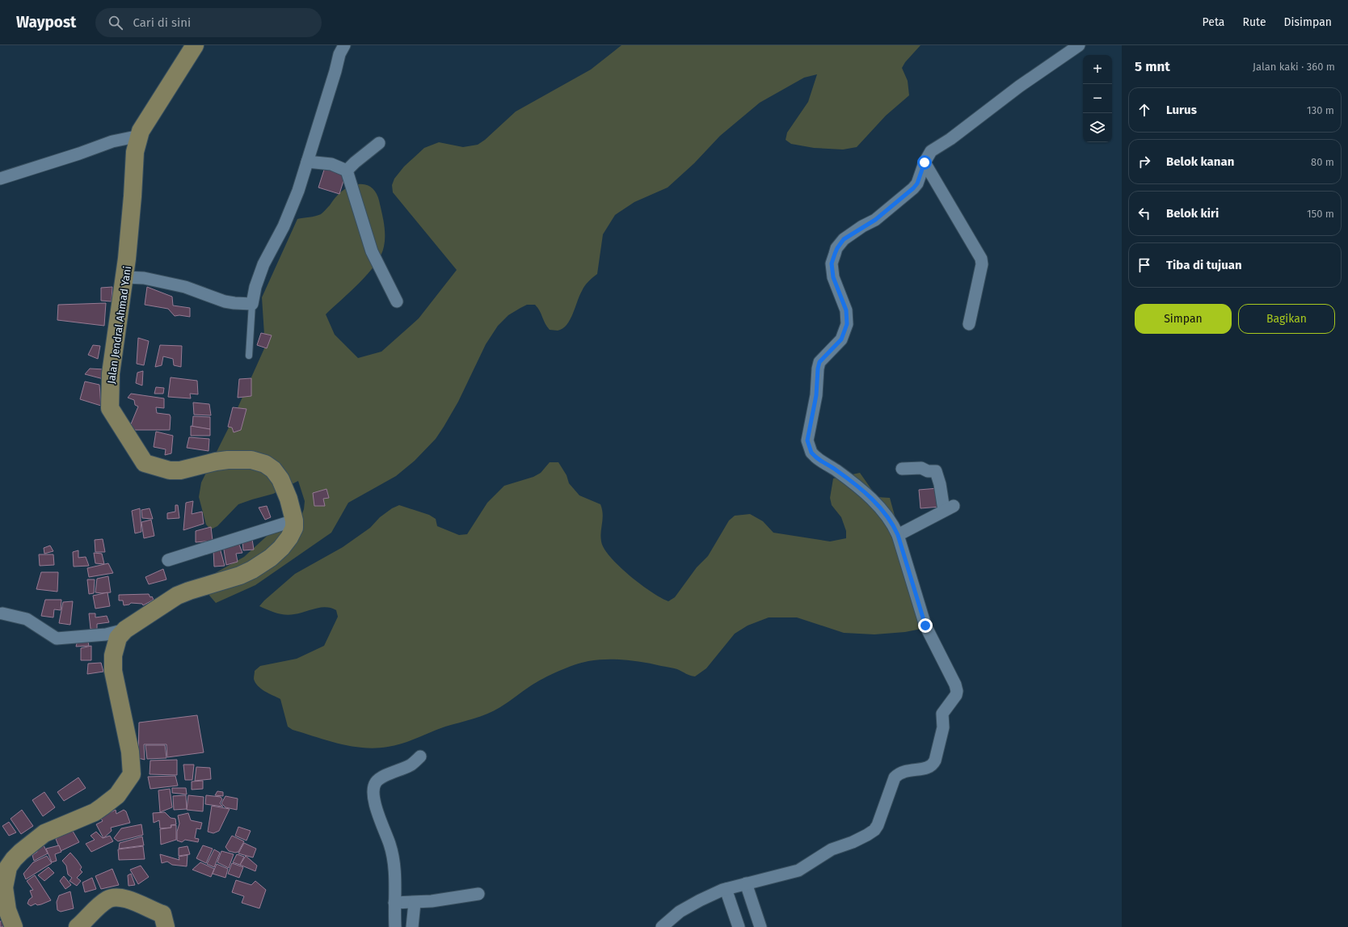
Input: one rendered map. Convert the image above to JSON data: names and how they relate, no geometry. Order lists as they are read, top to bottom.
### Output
{
  "streets": {
    "main road": ["Jalan Jendral Ahmad Yani"]
  },
  "page": {
    "header": "Waypost",
    "search": "Cari di sini",
    "nav": ["Peta", "Rute", "Disimpan"],
    "heading": ["5 mnt", "Jalan kaki · 360 m"],
    "map_buttons": ["+", "−"],
    "list": [
      ["Lurus", "130 m"],
      ["Belok kanan", "80 m"],
      ["Belok kiri", "150 m"],
      "Tiba di tujuan"
    ],
    "buttons": ["Simpan", "Bagikan"]
  }
}
